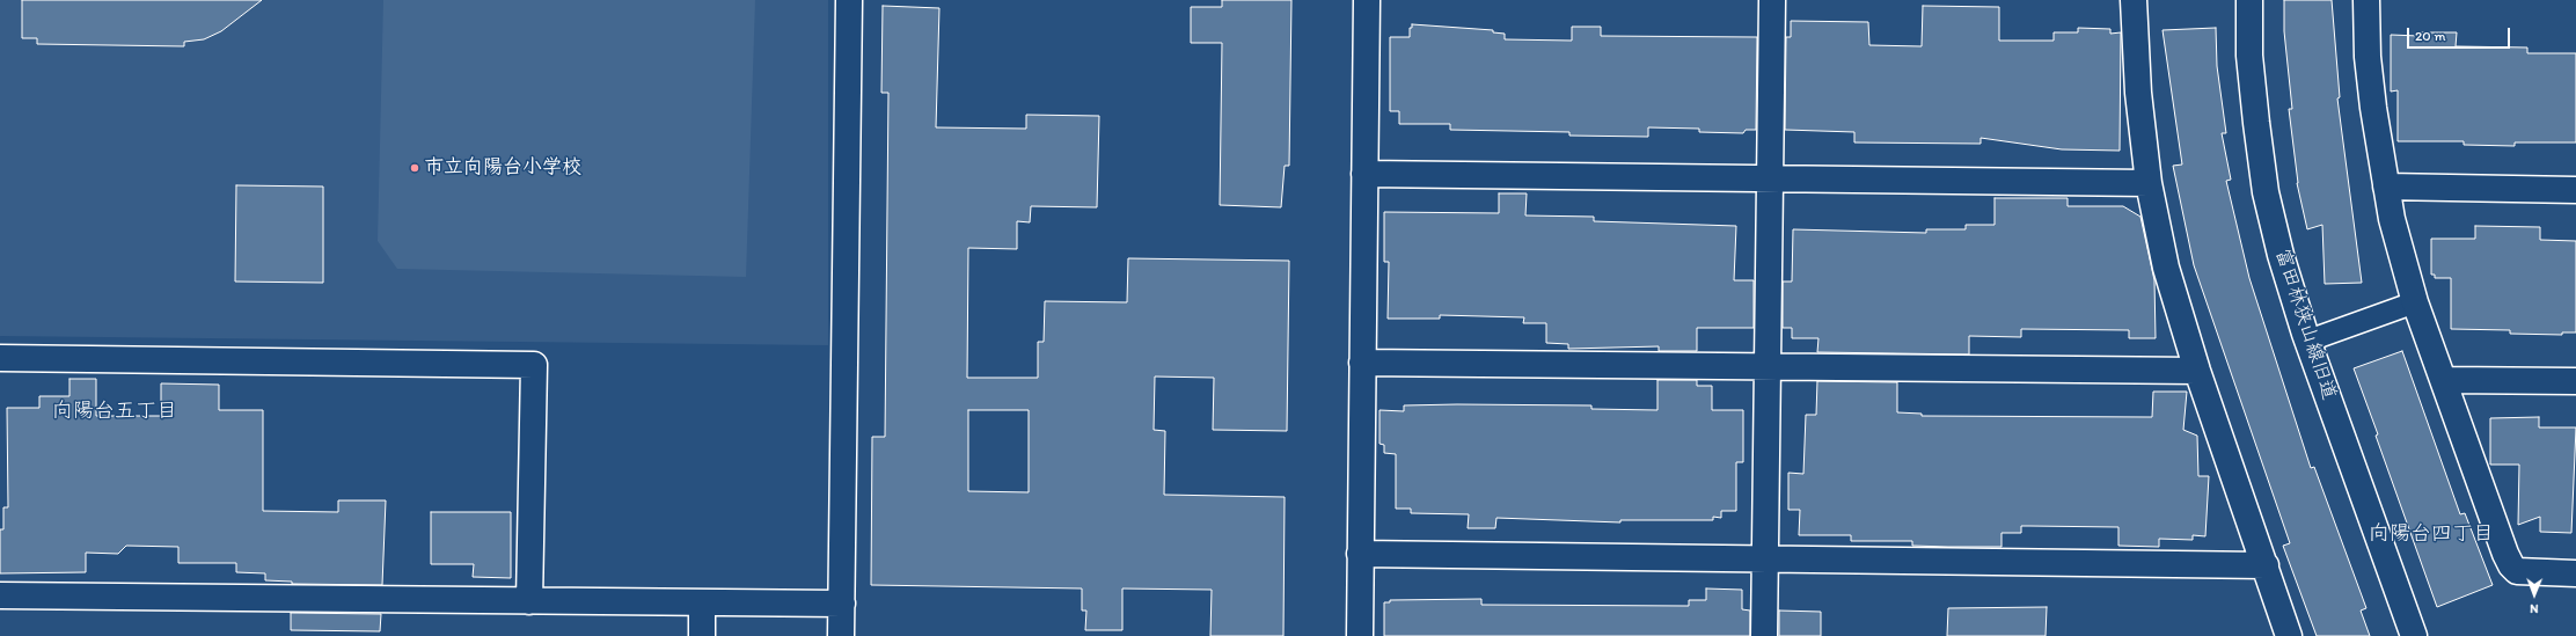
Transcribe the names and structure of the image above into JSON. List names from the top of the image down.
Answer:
{
  "streets": {
    "street": ["富田林狭山線旧道"]
  },
  "districts": ["向陽台五丁目", "向陽台四丁目"],
  "places": ["市立向陽台小学校"],
  "scale_bar": "20 m",
  "north": "bottom"
}
